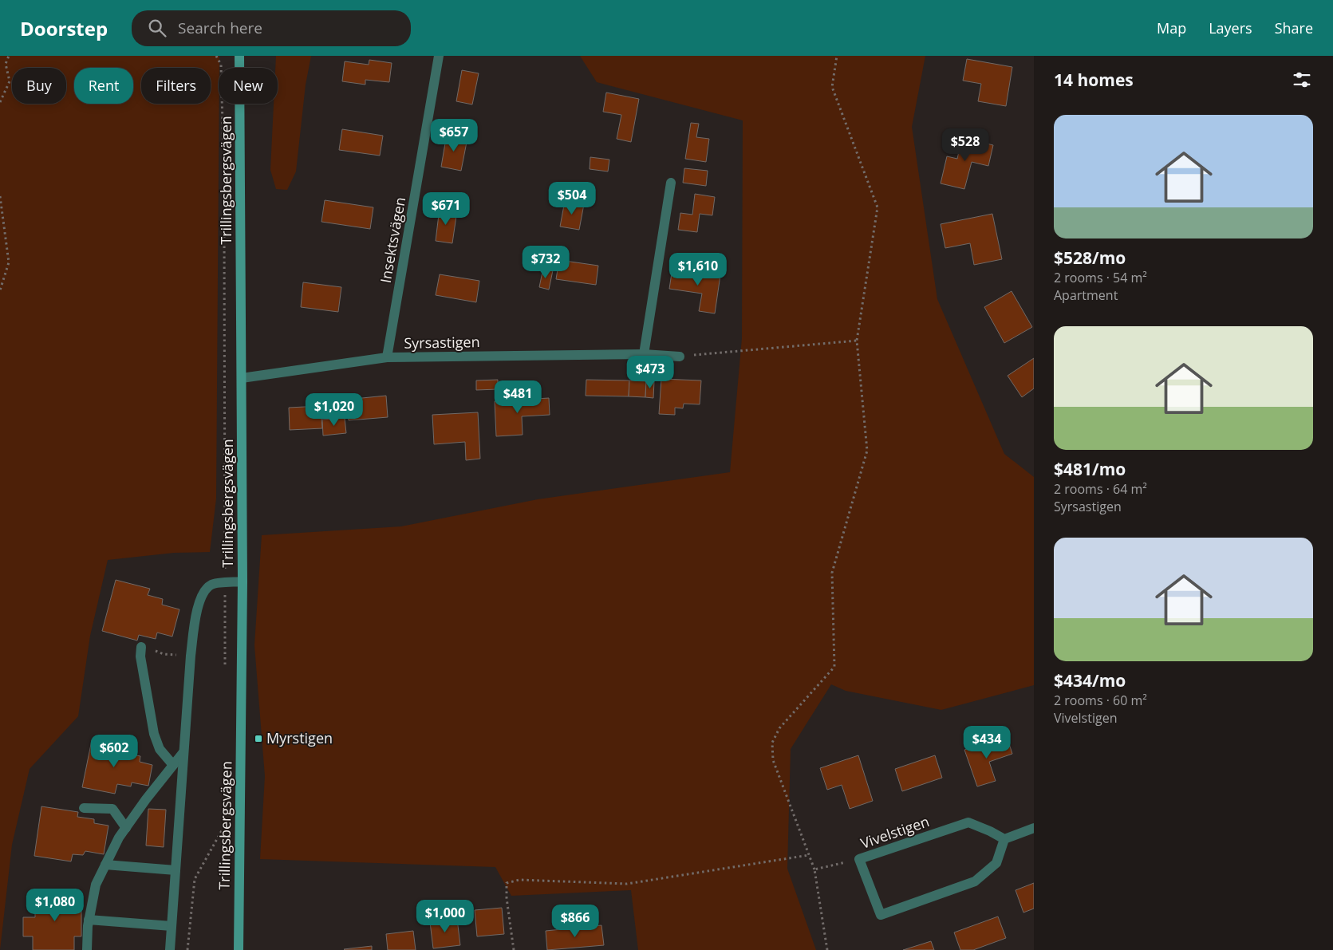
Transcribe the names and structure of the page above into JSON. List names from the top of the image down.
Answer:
{
  "streets": {
    "street": [
      "Trillingsbergsvägen",
      "Insektsvägen",
      "Syrsastigen",
      "Vivelstigen"
    ]
  },
  "crossings": [
    ["Trillingsbergsvägen", "Syrsastigen"],
    ["Insektsvägen", "Syrsastigen"]
  ],
  "places": {
    "transit": ["Myrstigen"]
  },
  "page": {
    "header": "Doorstep",
    "search": "Search here",
    "nav": ["Map", "Layers", "Share"],
    "heading": "14 homes",
    "chip": [
      "Buy",
      "Rent",
      "Filters",
      "New"
    ],
    "list": [
      {
        "name": "$528/mo",
        "note": "2 rooms · 54 m² · Apartment"
      },
      {
        "name": "$481/mo",
        "note": "2 rooms · 64 m² · Syrsastigen"
      },
      {
        "name": "$434/mo",
        "note": "2 rooms · 60 m² · Vivelstigen"
      }
    ],
    "price": [
      "$657",
      "$528",
      "$504",
      "$671",
      "$732",
      "$1,610",
      "$473",
      "$481",
      "$1,020",
      "$434",
      "$602",
      "$1,080",
      "$1,000",
      "$866"
    ]
  }
}
